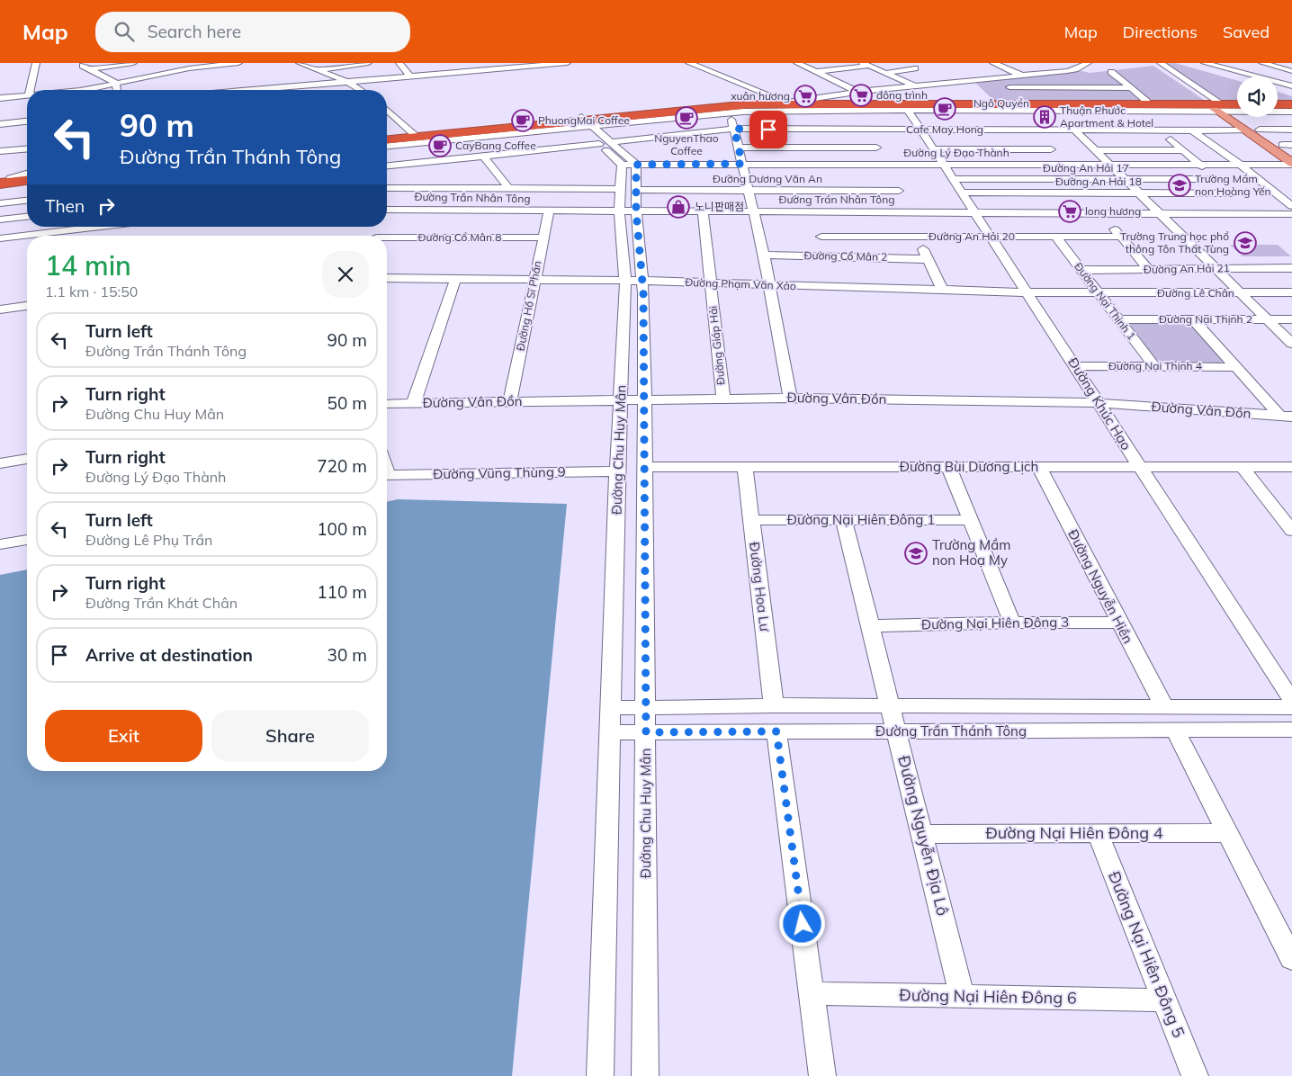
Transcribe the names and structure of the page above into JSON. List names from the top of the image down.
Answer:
{
  "streets": {
    "highway": ["Ngô Quyền"],
    "street": [
      "Đường Lý Đạo Thành",
      "Đường An Hải 17",
      "Đường Dương Văn An",
      "Đường An Hải 18",
      "Đường Trần Nhân Tông",
      "Đường An Hải 20",
      "Đường Cổ Mân 8",
      "Đường Cổ Mân 2",
      "Đường An Hải 21",
      "Đường Phạm Văn Xảo",
      "Đường Lê Chân",
      "Đường Nại Thịnh 1",
      "Đường Hồ Sĩ Phấn",
      "Đường Nại Thịnh 2",
      "Đường Giáp Hải",
      "Đường Nại Thịnh 4",
      "Đường Vân Đồn",
      "Đường Khúc Hạo",
      "Đường Chu Huy Mân",
      "Đường Bùi Dương Lịch",
      "Đường Vũng Thùng 9",
      "Đường Nại Hiên Đông 1",
      "Đường Hoa Lư",
      "Đường Nguyễn Hiền",
      "Đường Nại Hiên Đông 3",
      "Đường Trần Thánh Tông",
      "Đường Nại Hiên Đông 4",
      "Đường Nguyễn Địa Lô",
      "Đường Nại Hiên Đông 5",
      "Đường Nại Hiên Đông 6"
    ]
  },
  "crossings": [
    ["Ngô Quyền", "Đường Khúc Hạo"],
    ["Đường Lý Đạo Thành", "Đường Dương Văn An"],
    ["Đường Lý Đạo Thành", "Đường Khúc Hạo"],
    ["Đường Lý Đạo Thành", "Đường Chu Huy Mân"],
    ["Đường An Hải 17", "Đường Khúc Hạo"],
    ["Đường Dương Văn An", "Đường Trần Nhân Tông"],
    ["Đường Dương Văn An", "Đường Chu Huy Mân"],
    ["Đường An Hải 18", "Đường Khúc Hạo"],
    ["Đường Trần Nhân Tông", "Đường An Hải 20"],
    ["Đường Trần Nhân Tông", "Đường Hồ Sĩ Phấn"],
    ["Đường Trần Nhân Tông", "Đường Giáp Hải"],
    ["Đường Trần Nhân Tông", "Đường Khúc Hạo"],
    ["Đường Trần Nhân Tông", "Đường Chu Huy Mân"],
    ["Đường An Hải 20", "Đường Nại Thịnh 1"],
    ["Đường An Hải 20", "Đường Khúc Hạo"],
    ["Đường Cổ Mân 8", "Đường Hồ Sĩ Phấn"],
    ["Đường An Hải 21", "Đường Nại Thịnh 1"],
    ["Đường Phạm Văn Xảo", "Đường Lê Chân"],
    ["Đường Phạm Văn Xảo", "Đường Nại Thịnh 1"],
    ["Đường Phạm Văn Xảo", "Đường Hồ Sĩ Phấn"],
    ["Đường Phạm Văn Xảo", "Đường Giáp Hải"],
    ["Đường Phạm Văn Xảo", "Đường Khúc Hạo"],
    ["Đường Phạm Văn Xảo", "Đường Chu Huy Mân"],
    ["Đường Lê Chân", "Đường Nại Thịnh 1"],
    ["Đường Nại Thịnh 1", "Đường Nại Thịnh 2"],
    ["Đường Nại Thịnh 1", "Đường Nại Thịnh 4"],
    ["Đường Hồ Sĩ Phấn", "Đường Vân Đồn"],
    ["Đường Giáp Hải", "Đường Vân Đồn"],
    ["Đường Nại Thịnh 4", "Đường Khúc Hạo"],
    ["Đường Vân Đồn", "Đường Khúc Hạo"],
    ["Đường Vân Đồn", "Đường Chu Huy Mân"],
    ["Đường Khúc Hạo", "Đường Bùi Dương Lịch"],
    ["Đường Chu Huy Mân", "Đường Bùi Dương Lịch"],
    ["Đường Chu Huy Mân", "Đường Vũng Thùng 9"],
    ["Đường Chu Huy Mân", "Đường Trần Thánh Tông"],
    ["Đường Bùi Dương Lịch", "Đường Hoa Lư"],
    ["Đường Bùi Dương Lịch", "Đường Nguyễn Hiền"],
    ["Đường Nại Hiên Đông 1", "Đường Hoa Lư"],
    ["Đường Nại Hiên Đông 1", "Đường Nguyễn Địa Lô"],
    ["Đường Hoa Lư", "Đường Trần Thánh Tông"],
    ["Đường Nguyễn Hiền", "Đường Nại Hiên Đông 3"],
    ["Đường Nguyễn Hiền", "Đường Trần Thánh Tông"],
    ["Đường Nại Hiên Đông 3", "Đường Nguyễn Địa Lô"],
    ["Đường Trần Thánh Tông", "Đường Nguyễn Địa Lô"],
    ["Đường Nại Hiên Đông 4", "Đường Nguyễn Địa Lô"],
    ["Đường Nại Hiên Đông 4", "Đường Nại Hiên Đông 5"],
    ["Đường Nguyễn Địa Lô", "Đường Nại Hiên Đông 6"],
    ["Đường Nại Hiên Đông 5", "Đường Nại Hiên Đông 6"]
  ],
  "places": {
    "supermarket": ["đông trình", "xuân hương", "long hương"],
    "cafe": [
      "Cafe May Hong",
      "NguyenThao Coffee",
      "PhuongMai Coffee",
      "CayBang Coffee"
    ],
    "building": ["Thuận Phước Apartment & Hotel"],
    "school or university": ["Trường Mầm non Hoàng Yến", "Trường Trung học phổ thông Tôn Thất Tùng", "Trường Mầm non Hoạ My"],
    "shop": ["노니판매점"]
  },
  "page": {
    "header": "Map",
    "search": "Search here",
    "nav": ["Map", "Directions", "Saved"],
    "turn": ["90 m", "Đường Trần Thánh Tông"],
    "then": "Then",
    "heading": ["14 min", "1.1 km · 15:50"],
    "list": [
      {
        "name": "Turn left",
        "note": "Đường Trần Thánh Tông",
        "value": "90 m"
      },
      {
        "name": "Turn right",
        "note": "Đường Chu Huy Mân",
        "value": "50 m"
      },
      {
        "name": "Turn right",
        "note": "Đường Lý Đạo Thành",
        "value": "720 m"
      },
      {
        "name": "Turn left",
        "note": "Đường Lê Phụ Trần",
        "value": "100 m"
      },
      {
        "name": "Turn right",
        "note": "Đường Trần Khát Chân",
        "value": "110 m"
      },
      {
        "name": "Arrive at destination",
        "value": "30 m"
      }
    ],
    "buttons": ["Exit", "Share"]
  }
}
